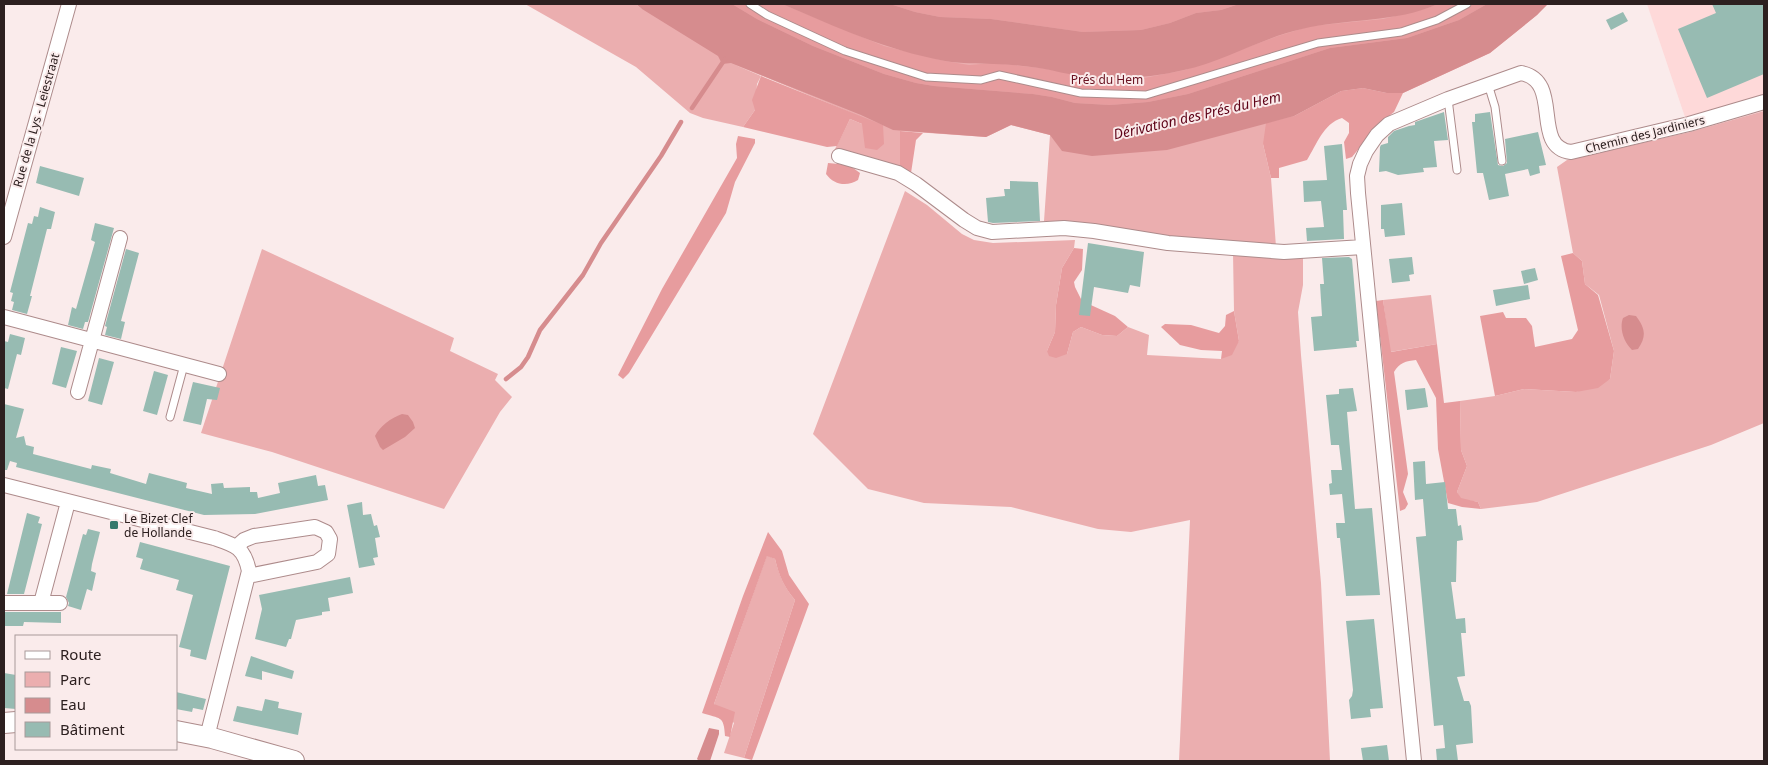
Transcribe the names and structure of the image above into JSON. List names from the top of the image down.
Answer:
{
  "streets": {
    "street": ["Rue de la Lys - Leiestraat", "Chemin des Jardiniers"]
  },
  "water": ["Dérivation des Prés du Hem"],
  "parks": ["Prés du Hem"],
  "places": {
    "transit": ["Le Bizet Clef de Hollande"]
  },
  "legend": [
    "Route",
    "Parc",
    "Eau",
    "Bâtiment"
  ]
}
